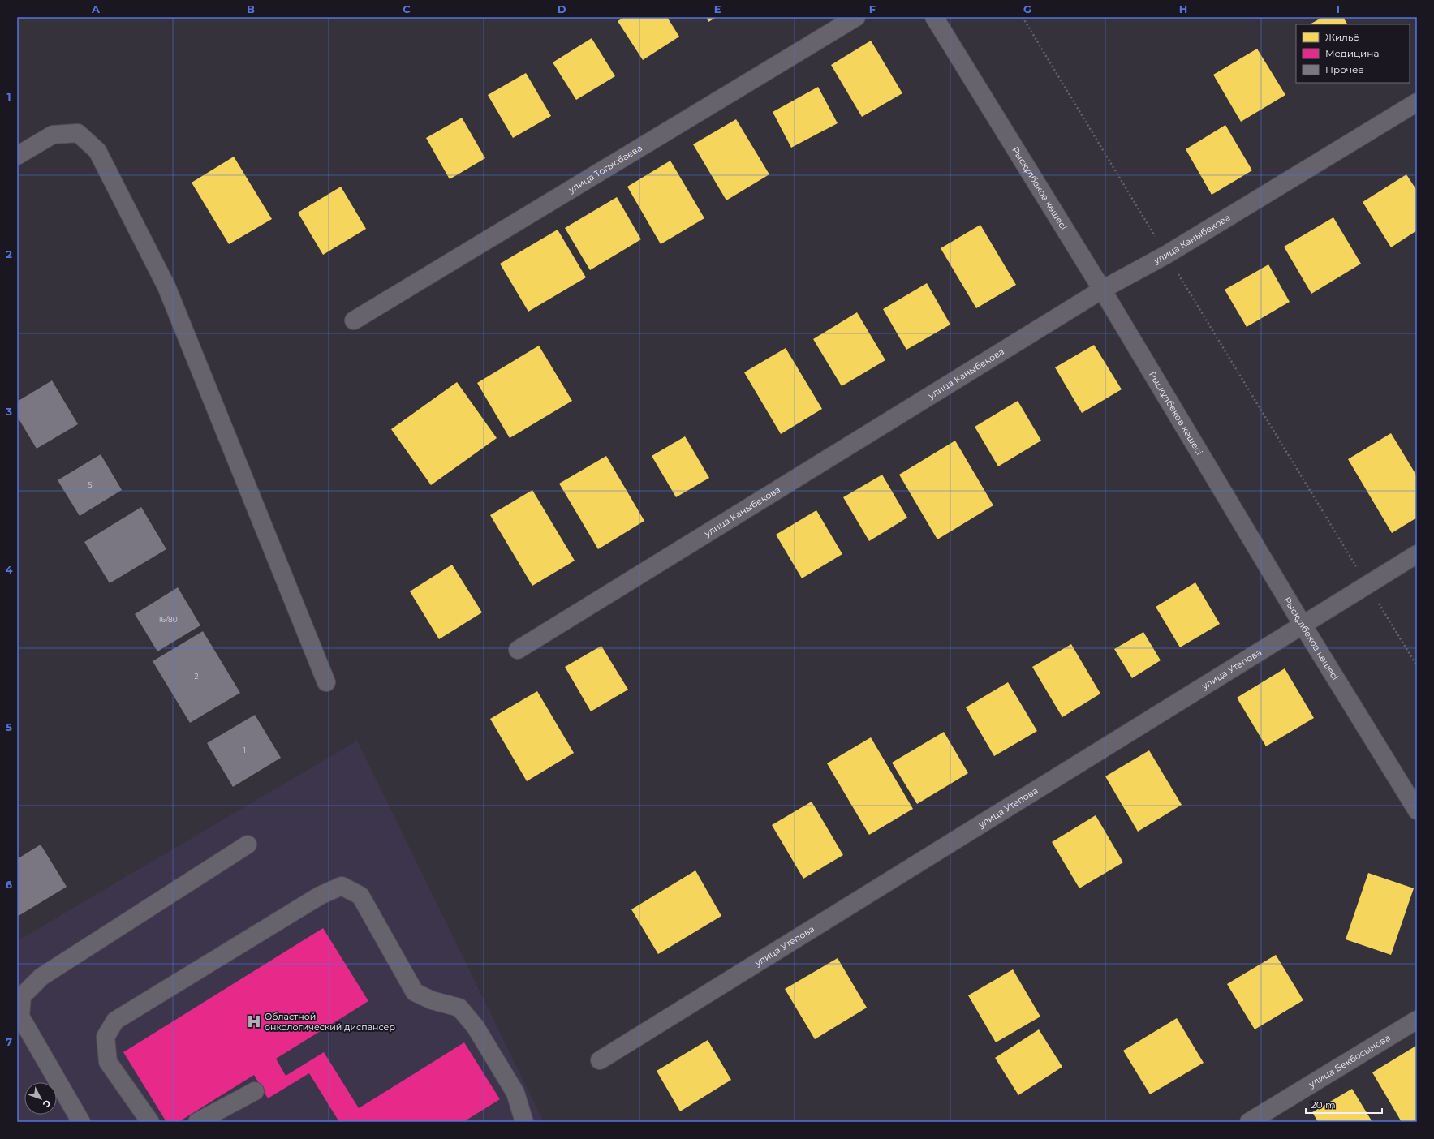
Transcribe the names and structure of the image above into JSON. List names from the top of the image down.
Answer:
{
  "streets": {
    "street": [
      "улица Тогысбаева",
      "Рысқұлбеков көшесі",
      "улица Каныбекова",
      "улица Утепова",
      "улица Бекбосынова"
    ]
  },
  "crossings": [
    ["Рысқұлбеков көшесі", "улица Каныбекова"],
    ["Рысқұлбеков көшесі", "улица Утепова"]
  ],
  "places": {
    "hospital": ["Областной онкологический диспансер"]
  },
  "house_numbers": [
    "5",
    "16/80",
    "2",
    "1"
  ],
  "legend": ["Жильё", "Медицина", "Прочее"],
  "scale_bar": "20 m",
  "north": "bottom right",
  "grid": {
    "columns": [
      "A",
      "B",
      "C",
      "D",
      "E",
      "F",
      "G",
      "H",
      "I"
    ],
    "rows": [
      "1",
      "2",
      "3",
      "4",
      "5",
      "6",
      "7"
    ]
  }
}
